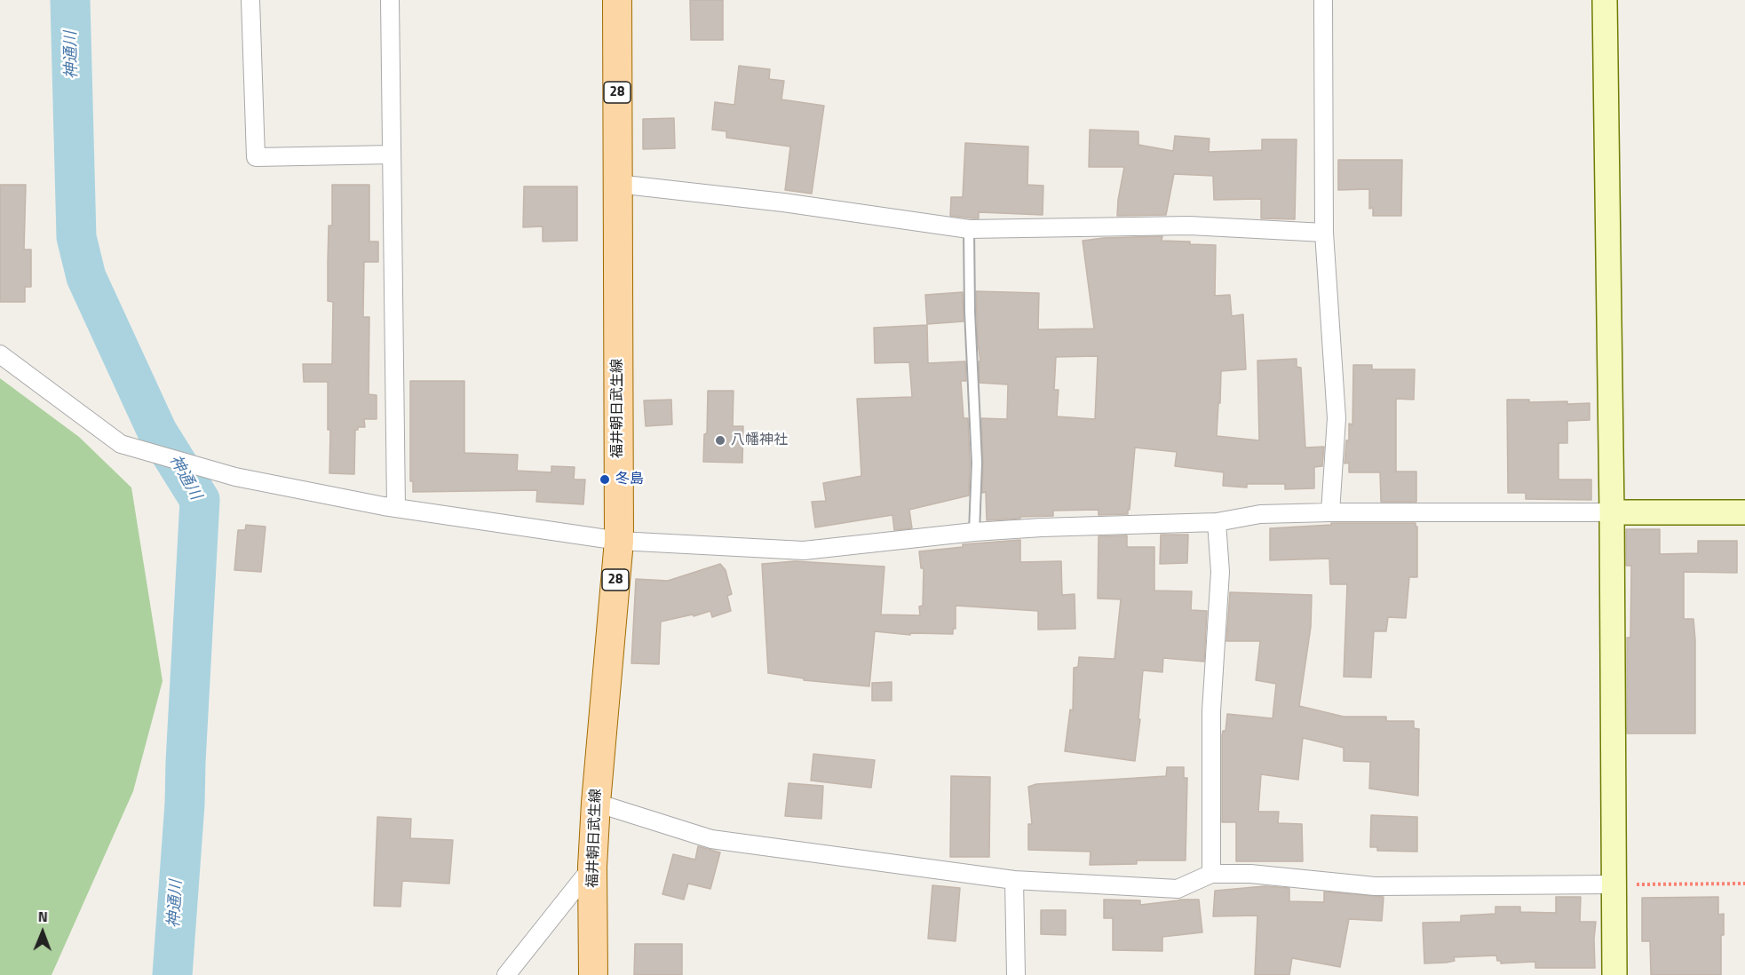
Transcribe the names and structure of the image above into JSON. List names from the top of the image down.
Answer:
{
  "streets": {
    "main road": ["28", "福井朝日武生線"]
  },
  "water": ["神通川"],
  "places": ["八幡神社", "冬島"],
  "north": "top"
}
